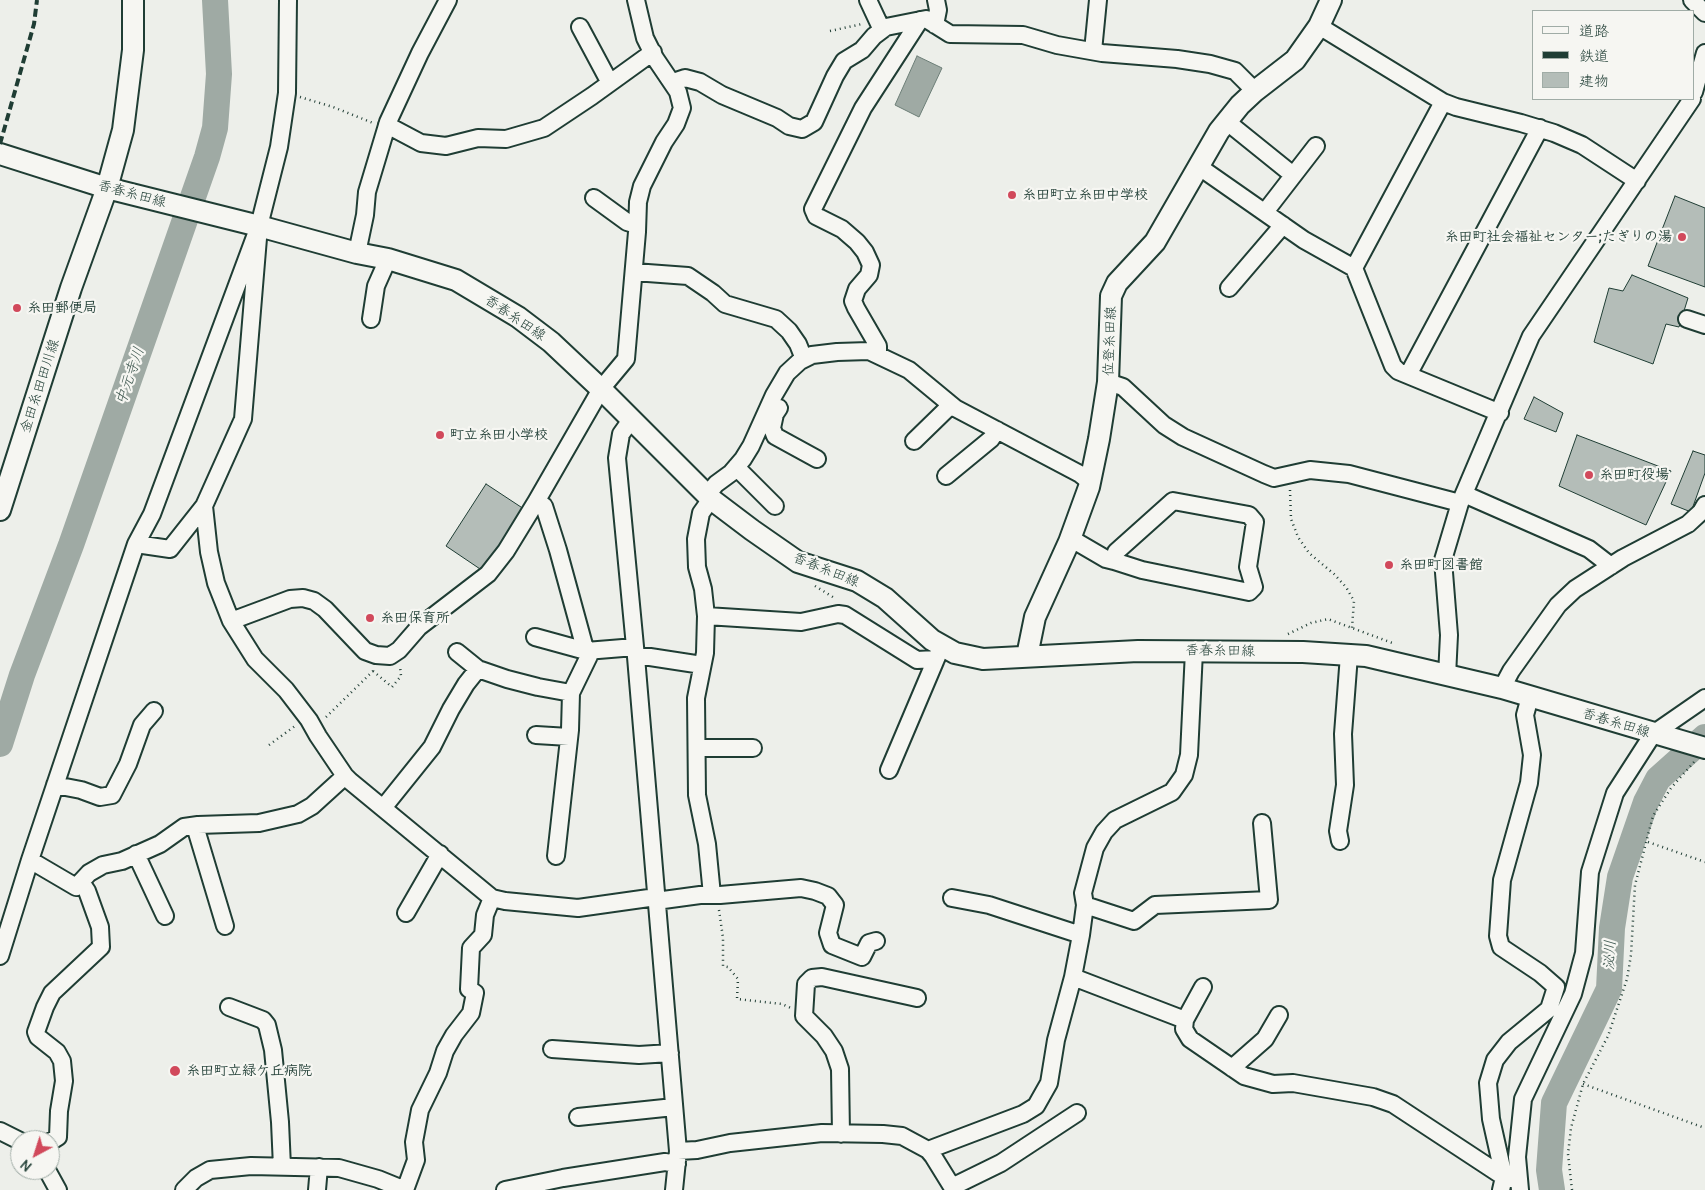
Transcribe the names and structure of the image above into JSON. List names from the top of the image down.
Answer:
{
  "streets": {
    "main road": ["香春糸田線", "位登糸田線", "金田糸田田川線"]
  },
  "crossings": [
    ["香春糸田線", "位登糸田線"],
    ["香春糸田線", "金田糸田田川線"]
  ],
  "water": ["中元寺川", "泌川"],
  "places": [
    "糸田町立糸田中学校",
    "糸田町社会福祉センター;たぎりの湯",
    "糸田郵便局",
    "町立糸田小学校",
    "糸田町役場",
    "糸田町図書館",
    "糸田保育所",
    "糸田町立緑ケ丘病院"
  ],
  "legend": ["道路", "鉄道", "建物"],
  "north": "bottom left"
}
